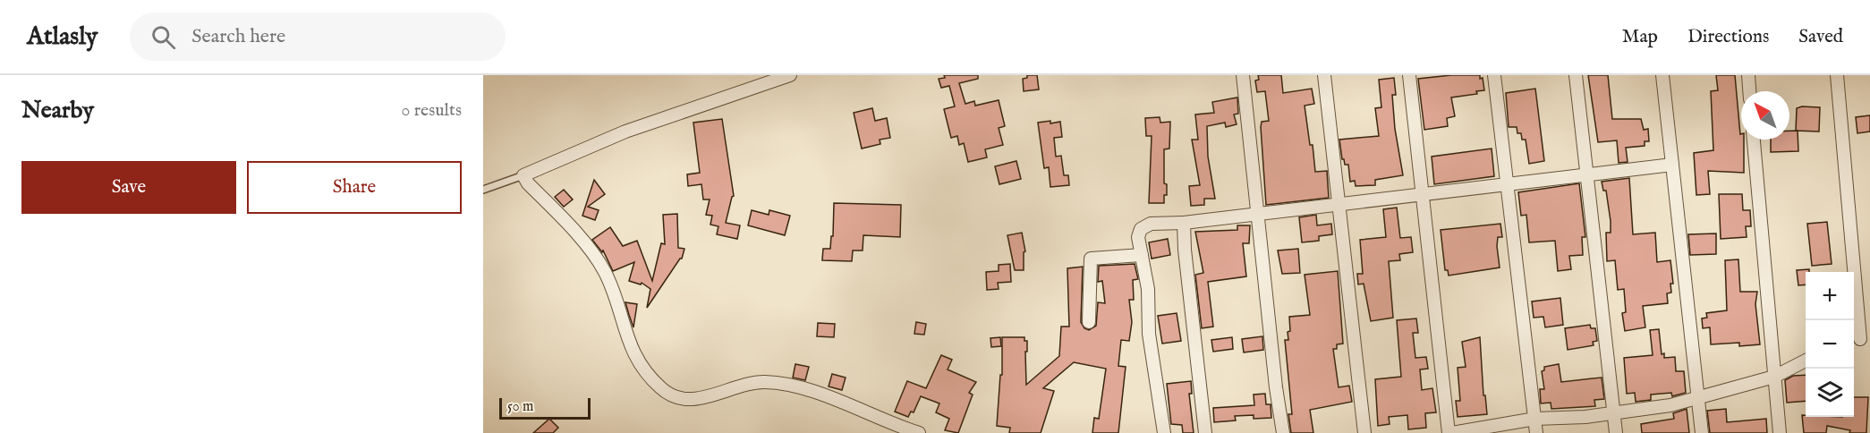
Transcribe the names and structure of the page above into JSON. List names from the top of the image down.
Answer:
{
  "scale_bar": "50 m",
  "north": "top left",
  "page": {
    "header": "Atlasly",
    "search": "Search here",
    "nav": ["Map", "Directions", "Saved"],
    "heading": ["Nearby", "0 results"],
    "buttons": ["Save", "Share"],
    "map_buttons": ["+", "−"],
    "scale": "50 m"
  }
}
